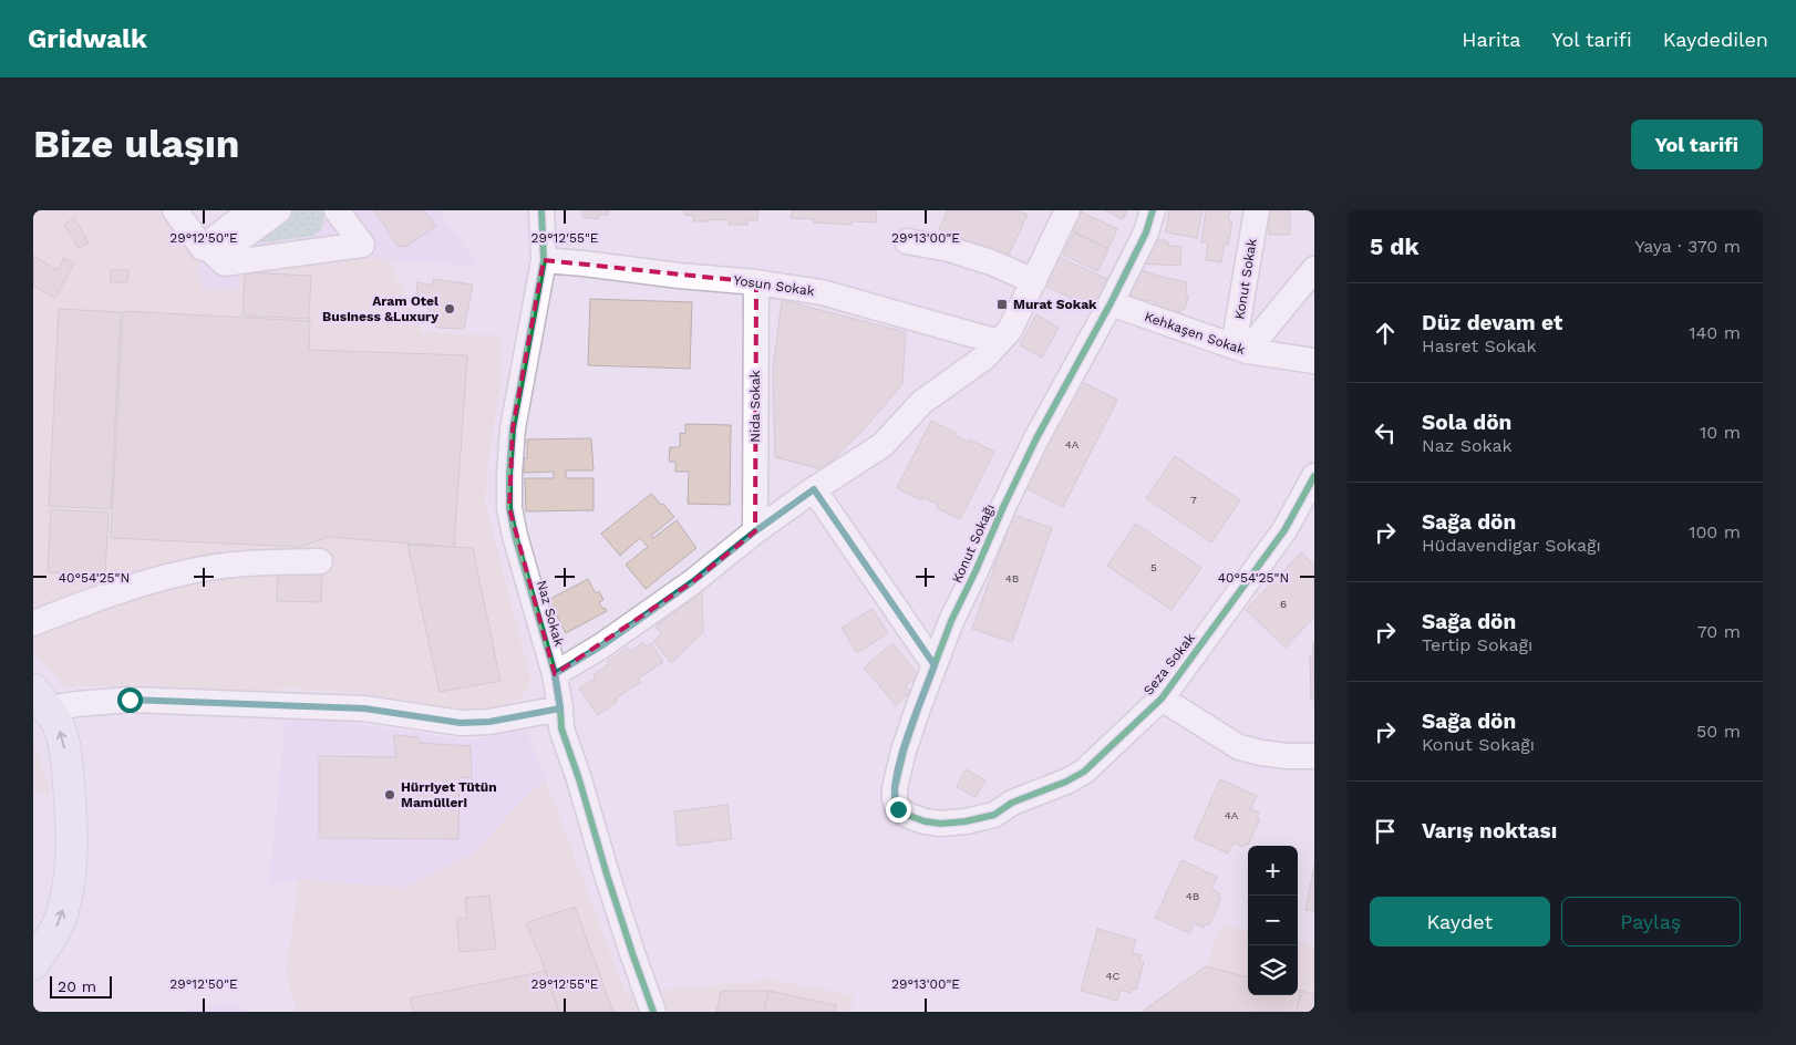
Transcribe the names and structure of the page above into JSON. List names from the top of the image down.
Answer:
{
  "streets": {
    "street": [
      "Konut Sokak",
      "Yosun Sokak",
      "Kehkaşen Sokak",
      "Nida Sokak",
      "Konut Sokağı",
      "Naz Sokak",
      "Seza Sokak"
    ]
  },
  "crossings": [
    ["Konut Sokak", "Kehkaşen Sokak"],
    ["Yosun Sokak", "Nida Sokak"],
    ["Yosun Sokak", "Naz Sokak"],
    ["Kehkaşen Sokak", "Konut Sokağı"],
    ["Konut Sokağı", "Seza Sokak"]
  ],
  "places": {
    "transit": ["Murat Sokak"],
    "other": ["Aram Otel Business &Luxury", "Hürriyet Tütün Mamülleri"]
  },
  "house_numbers": [
    "4A",
    "7",
    "5",
    "4B",
    "6",
    "4A",
    "4B",
    "4C"
  ],
  "scale_bar": "20 m",
  "page": {
    "header": "Gridwalk",
    "nav": ["Harita", "Yol tarifi", "Kaydedilen"],
    "buttons": [
      "Yol tarifi",
      ["Kaydet", "Paylaş"]
    ],
    "title": "Bize ulaşın",
    "heading": ["5 dk", "Yaya · 370 m"],
    "list": [
      ["Düz devam et", "Hasret Sokak", "140 m"],
      ["Sola dön", "Naz Sokak", "10 m"],
      ["Sağa dön", "Hüdavendigar Sokağı", "100 m"],
      ["Sağa dön", "Tertip Sokağı", "70 m"],
      ["Sağa dön", "Konut Sokağı", "50 m"],
      "Varış noktası"
    ],
    "map_buttons": ["+", "−"],
    "scale": "20 m"
  },
  "coordinates": [
    "29°12'50\"E",
    "29°12'55\"E",
    "29°13'00\"E",
    "40°54'25\"N"
  ]
}
